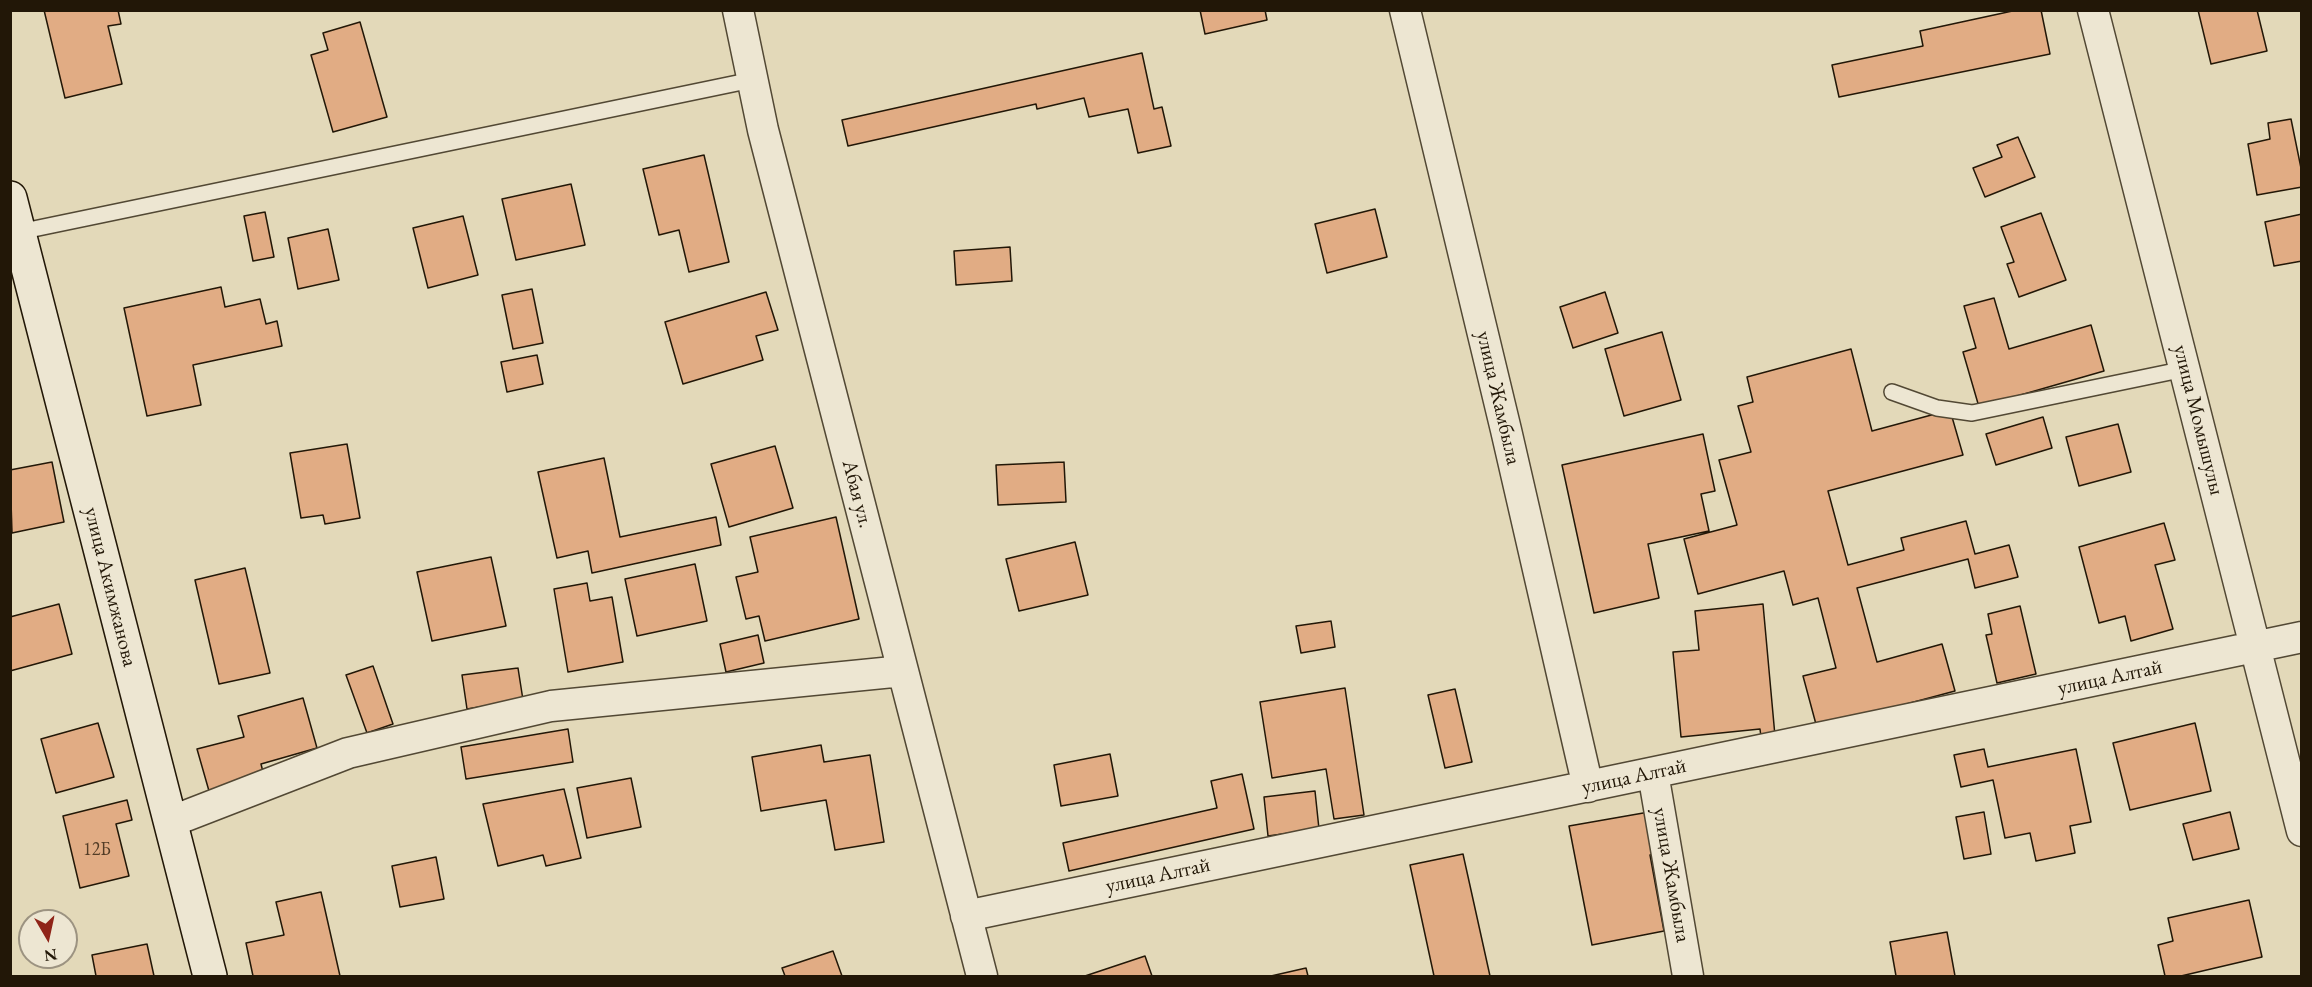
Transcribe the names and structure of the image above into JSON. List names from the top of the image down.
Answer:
{
  "streets": {
    "street": [
      "улица Жамбыла",
      "улица Момышулы",
      "Абая ул.",
      "улица Акимжанова",
      "улица Алтай"
    ]
  },
  "crossings": [
    ["улица Жамбыла", "улица Алтай"],
    ["улица Момышулы", "улица Алтай"],
    ["Абая ул.", "улица Алтай"]
  ],
  "house_numbers": ["12Б"],
  "north": "bottom"
}
